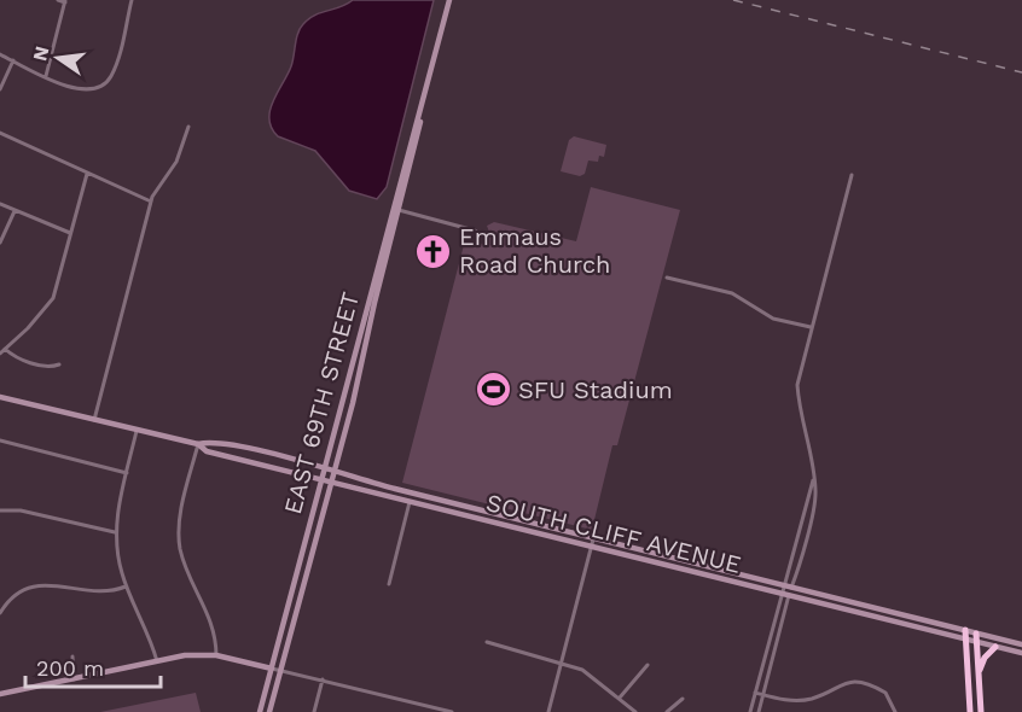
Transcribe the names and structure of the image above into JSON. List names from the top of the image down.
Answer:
{
  "streets": {
    "main road": ["EAST 69TH STREET", "SOUTH CLIFF AVENUE"]
  },
  "crossings": [
    ["EAST 69TH STREET", "SOUTH CLIFF AVENUE"]
  ],
  "places": {
    "church": ["Emmaus Road Church"],
    "sports": ["SFU Stadium"]
  },
  "scale_bar": "200 m",
  "north": "left"
}
